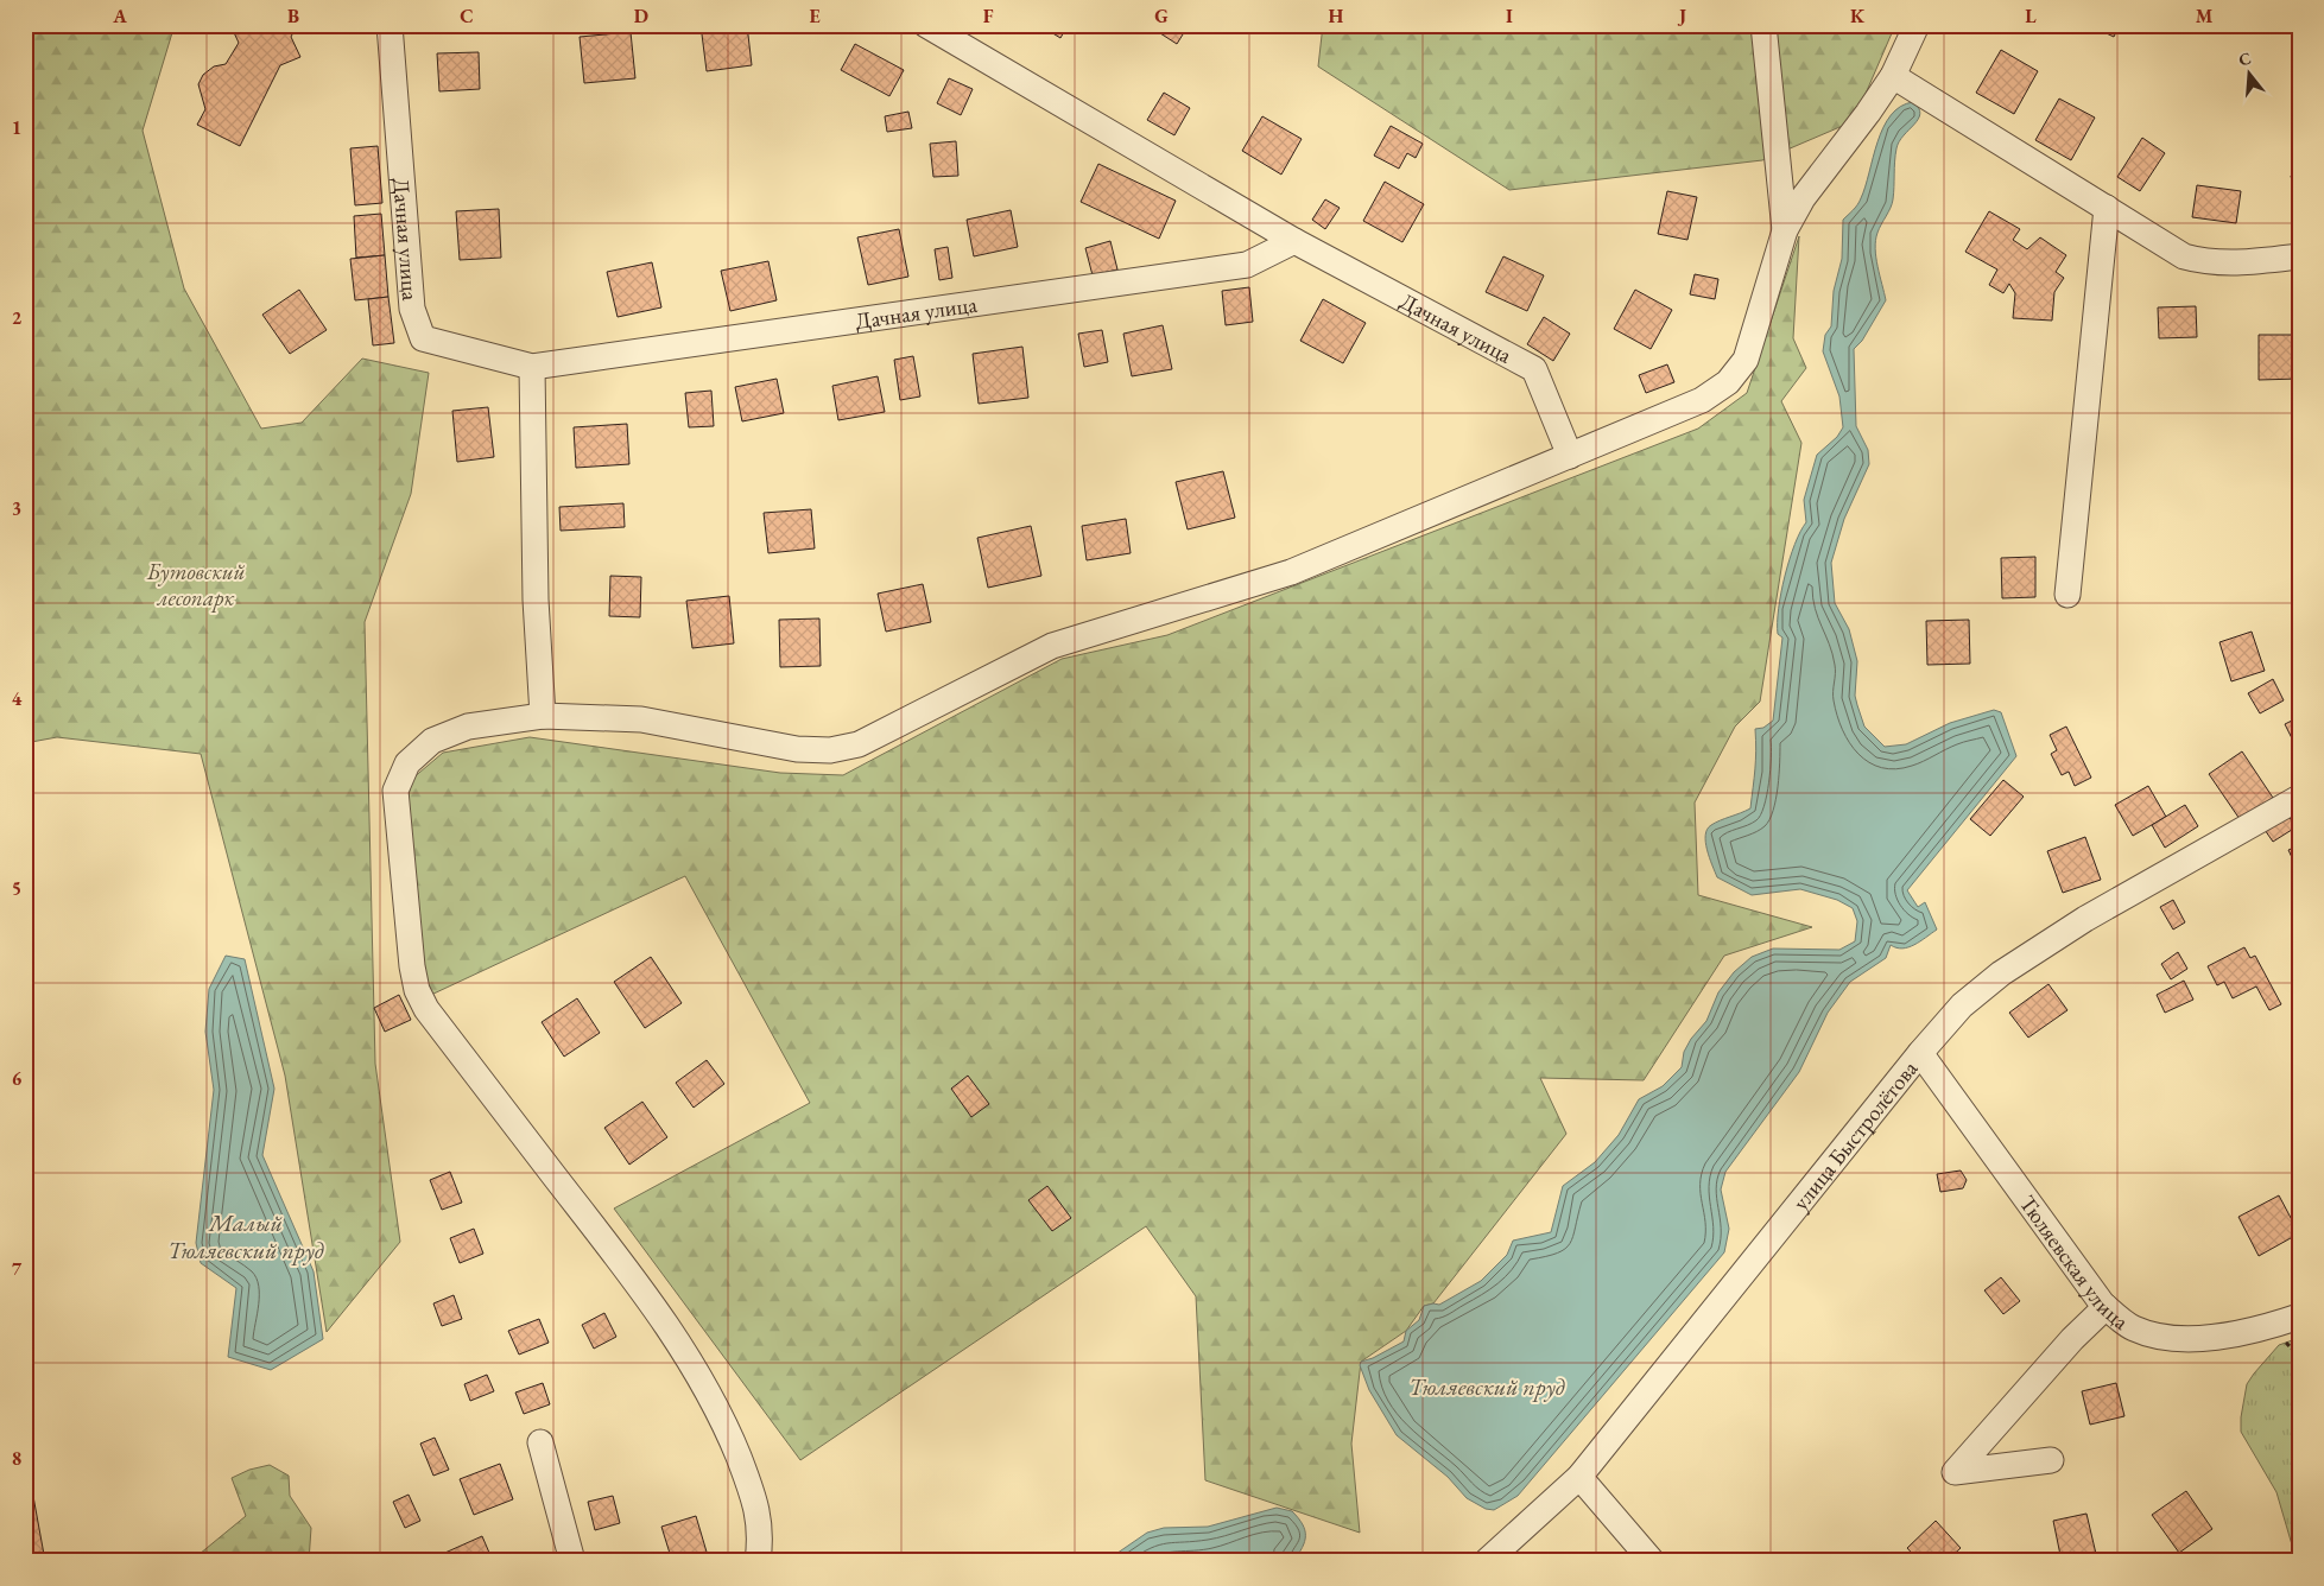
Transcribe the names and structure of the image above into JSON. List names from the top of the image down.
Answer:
{
  "streets": {
    "street": ["Дачная улица", "улица Быстролётова", "Тюляевская улица"]
  },
  "crossings": [
    ["улица Быстролётова", "Тюляевская улица"]
  ],
  "water": ["Малый Тюляевский пруд", "Тюляевский пруд"],
  "parks": ["Бутовский лесопарк"],
  "north": "top",
  "grid": {
    "columns": [
      "A",
      "B",
      "C",
      "D",
      "E",
      "F",
      "G",
      "H",
      "I",
      "J",
      "K",
      "L",
      "M"
    ],
    "rows": [
      "1",
      "2",
      "3",
      "4",
      "5",
      "6",
      "7",
      "8"
    ]
  }
}
